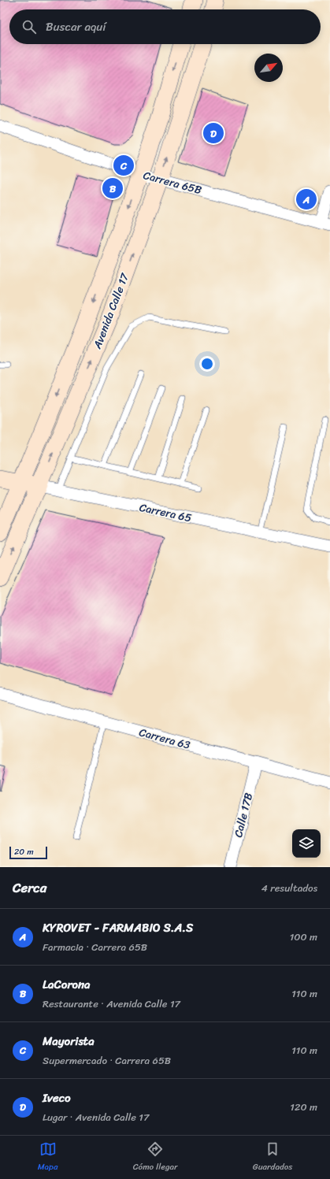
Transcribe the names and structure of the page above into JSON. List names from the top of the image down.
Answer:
{
  "streets": {
    "street": [
      "Carrera 65B",
      "Avenida Calle 17",
      "Carrera 65",
      "Carrera 63",
      "Calle 17B"
    ]
  },
  "crossings": [
    ["Carrera 65B", "Avenida Calle 17"],
    ["Avenida Calle 17", "Carrera 65"],
    ["Carrera 63", "Calle 17B"]
  ],
  "scale_bar": "20 m",
  "north": "top right",
  "page": {
    "search": "Buscar aquí",
    "pins": [
      "D",
      "C",
      "B",
      "A"
    ],
    "scale": "20 m",
    "heading": ["Cerca", "4 resultados"],
    "list": [
      {
        "mark": "A",
        "name": "KYROVET - FARMABIO S.A.S",
        "note": "Farmacia · Carrera 65B",
        "value": "100 m"
      },
      {
        "mark": "B",
        "name": "LaCorona",
        "note": "Restaurante · Avenida Calle 17",
        "value": "110 m"
      },
      {
        "mark": "C",
        "name": "Mayorista",
        "note": "Supermercado · Carrera 65B",
        "value": "110 m"
      },
      {
        "mark": "D",
        "name": "Iveco",
        "note": "Lugar · Avenida Calle 17",
        "value": "120 m"
      }
    ],
    "nav": ["Mapa", "Cómo llegar", "Guardados"]
  }
}
